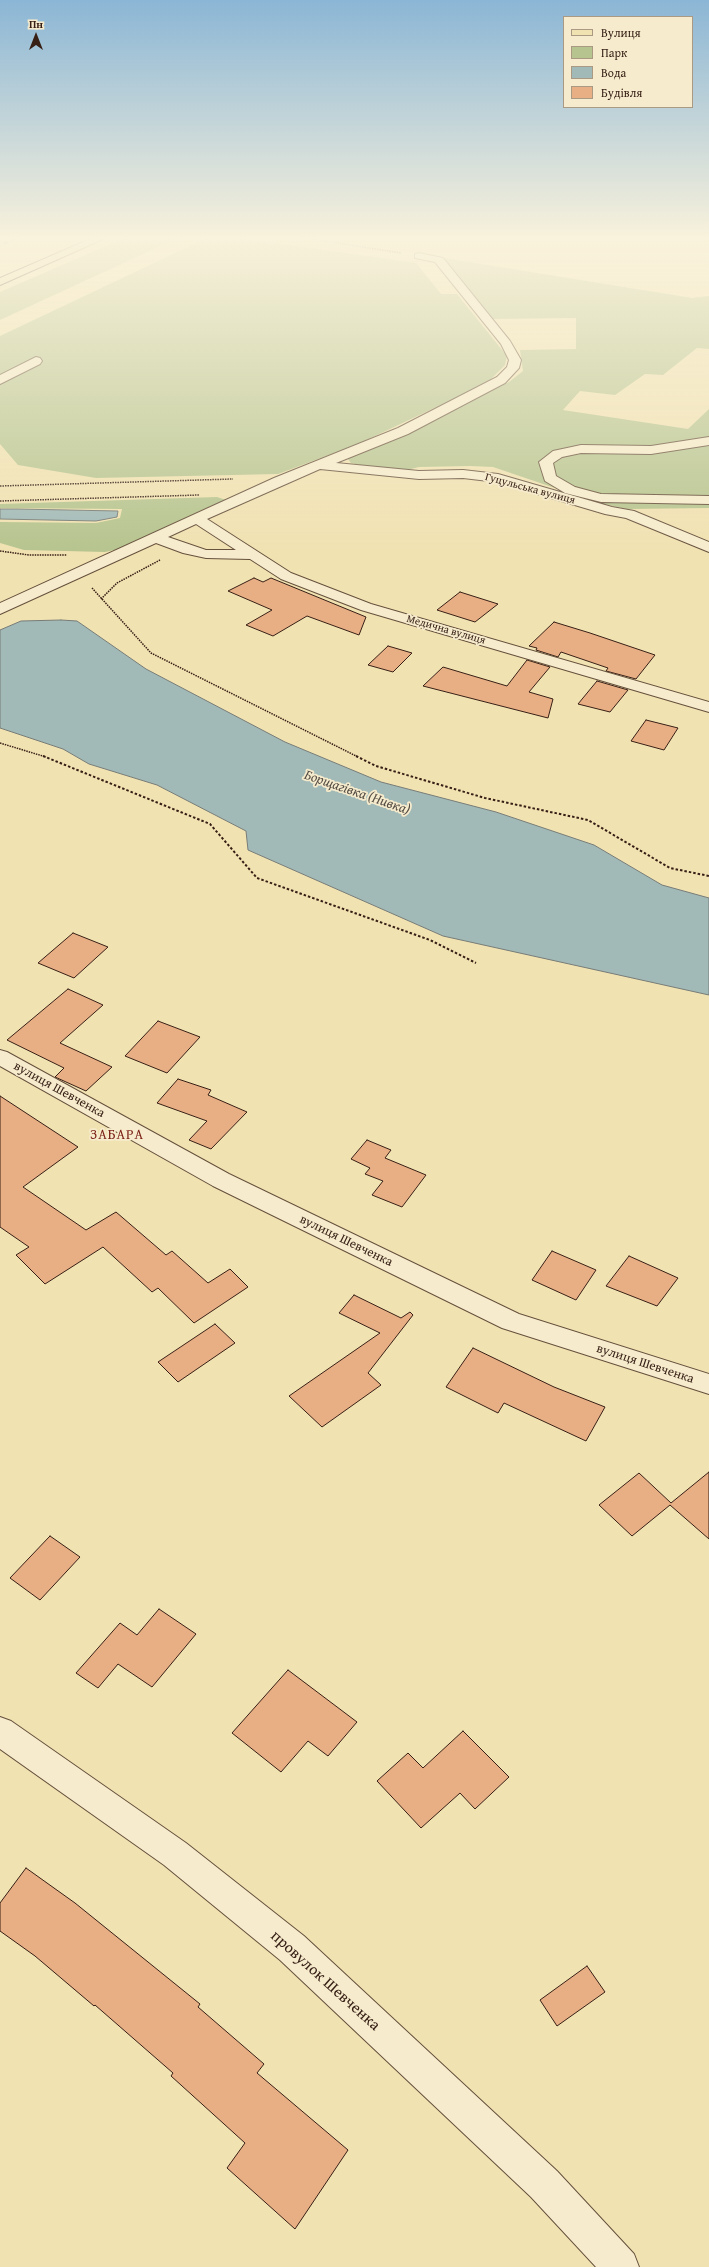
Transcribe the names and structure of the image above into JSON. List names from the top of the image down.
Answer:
{
  "streets": {
    "street": [
      "Гуцульська вулиця",
      "Медична вулиця",
      "вулиця Шевченка",
      "провулок Шевченка"
    ]
  },
  "districts": ["ЗАБАРА"],
  "water": ["Борщагівка (Нивка)"],
  "legend": [
    "Вулиця",
    "Парк",
    "Вода",
    "Будівля"
  ],
  "north": "top"
}
